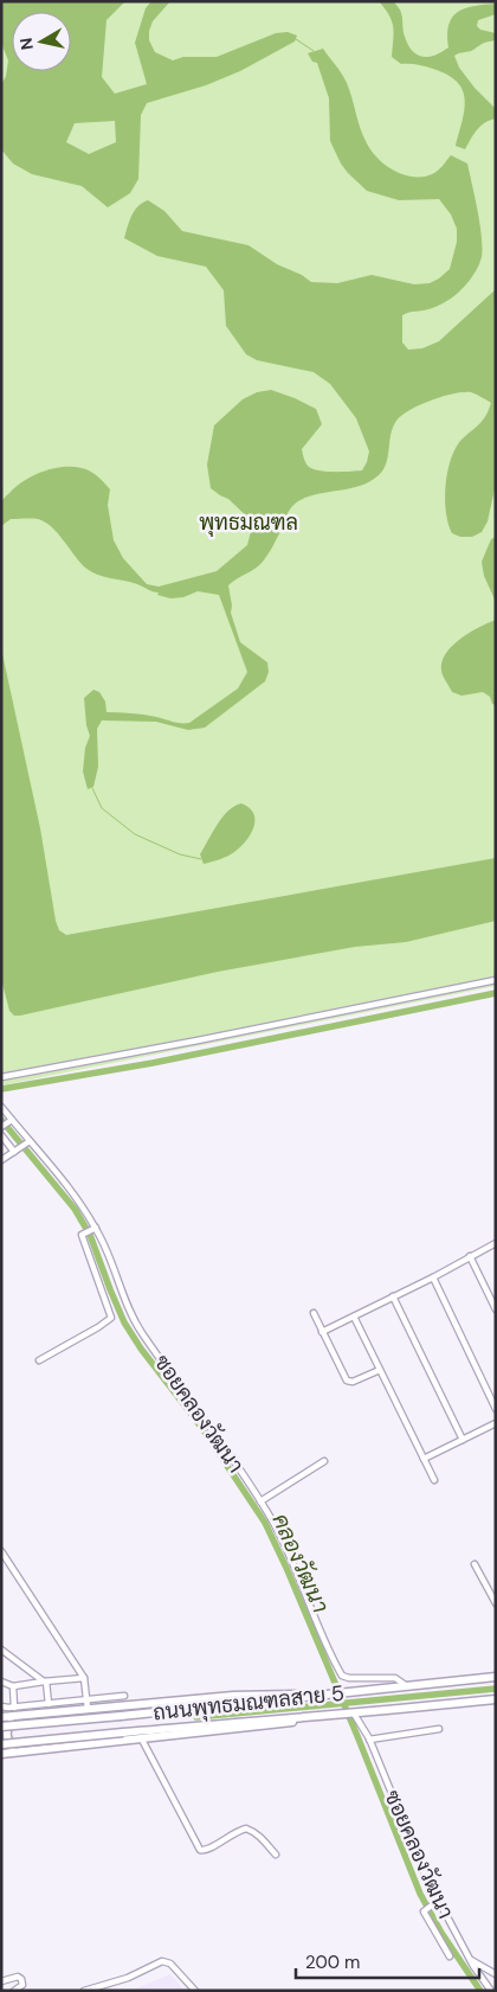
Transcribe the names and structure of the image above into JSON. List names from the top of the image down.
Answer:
{
  "streets": {
    "main road": ["ถนนพุทธมณฑลสาย 5"],
    "street": ["ซอยคลองวัฒนา"]
  },
  "crossings": [
    ["ซอยคลองวัฒนา", "ถนนพุทธมณฑลสาย 5"]
  ],
  "water": ["คลองวัฒนา"],
  "parks": ["พุทธมณฑล"],
  "scale_bar": "200 m",
  "north": "left"
}
